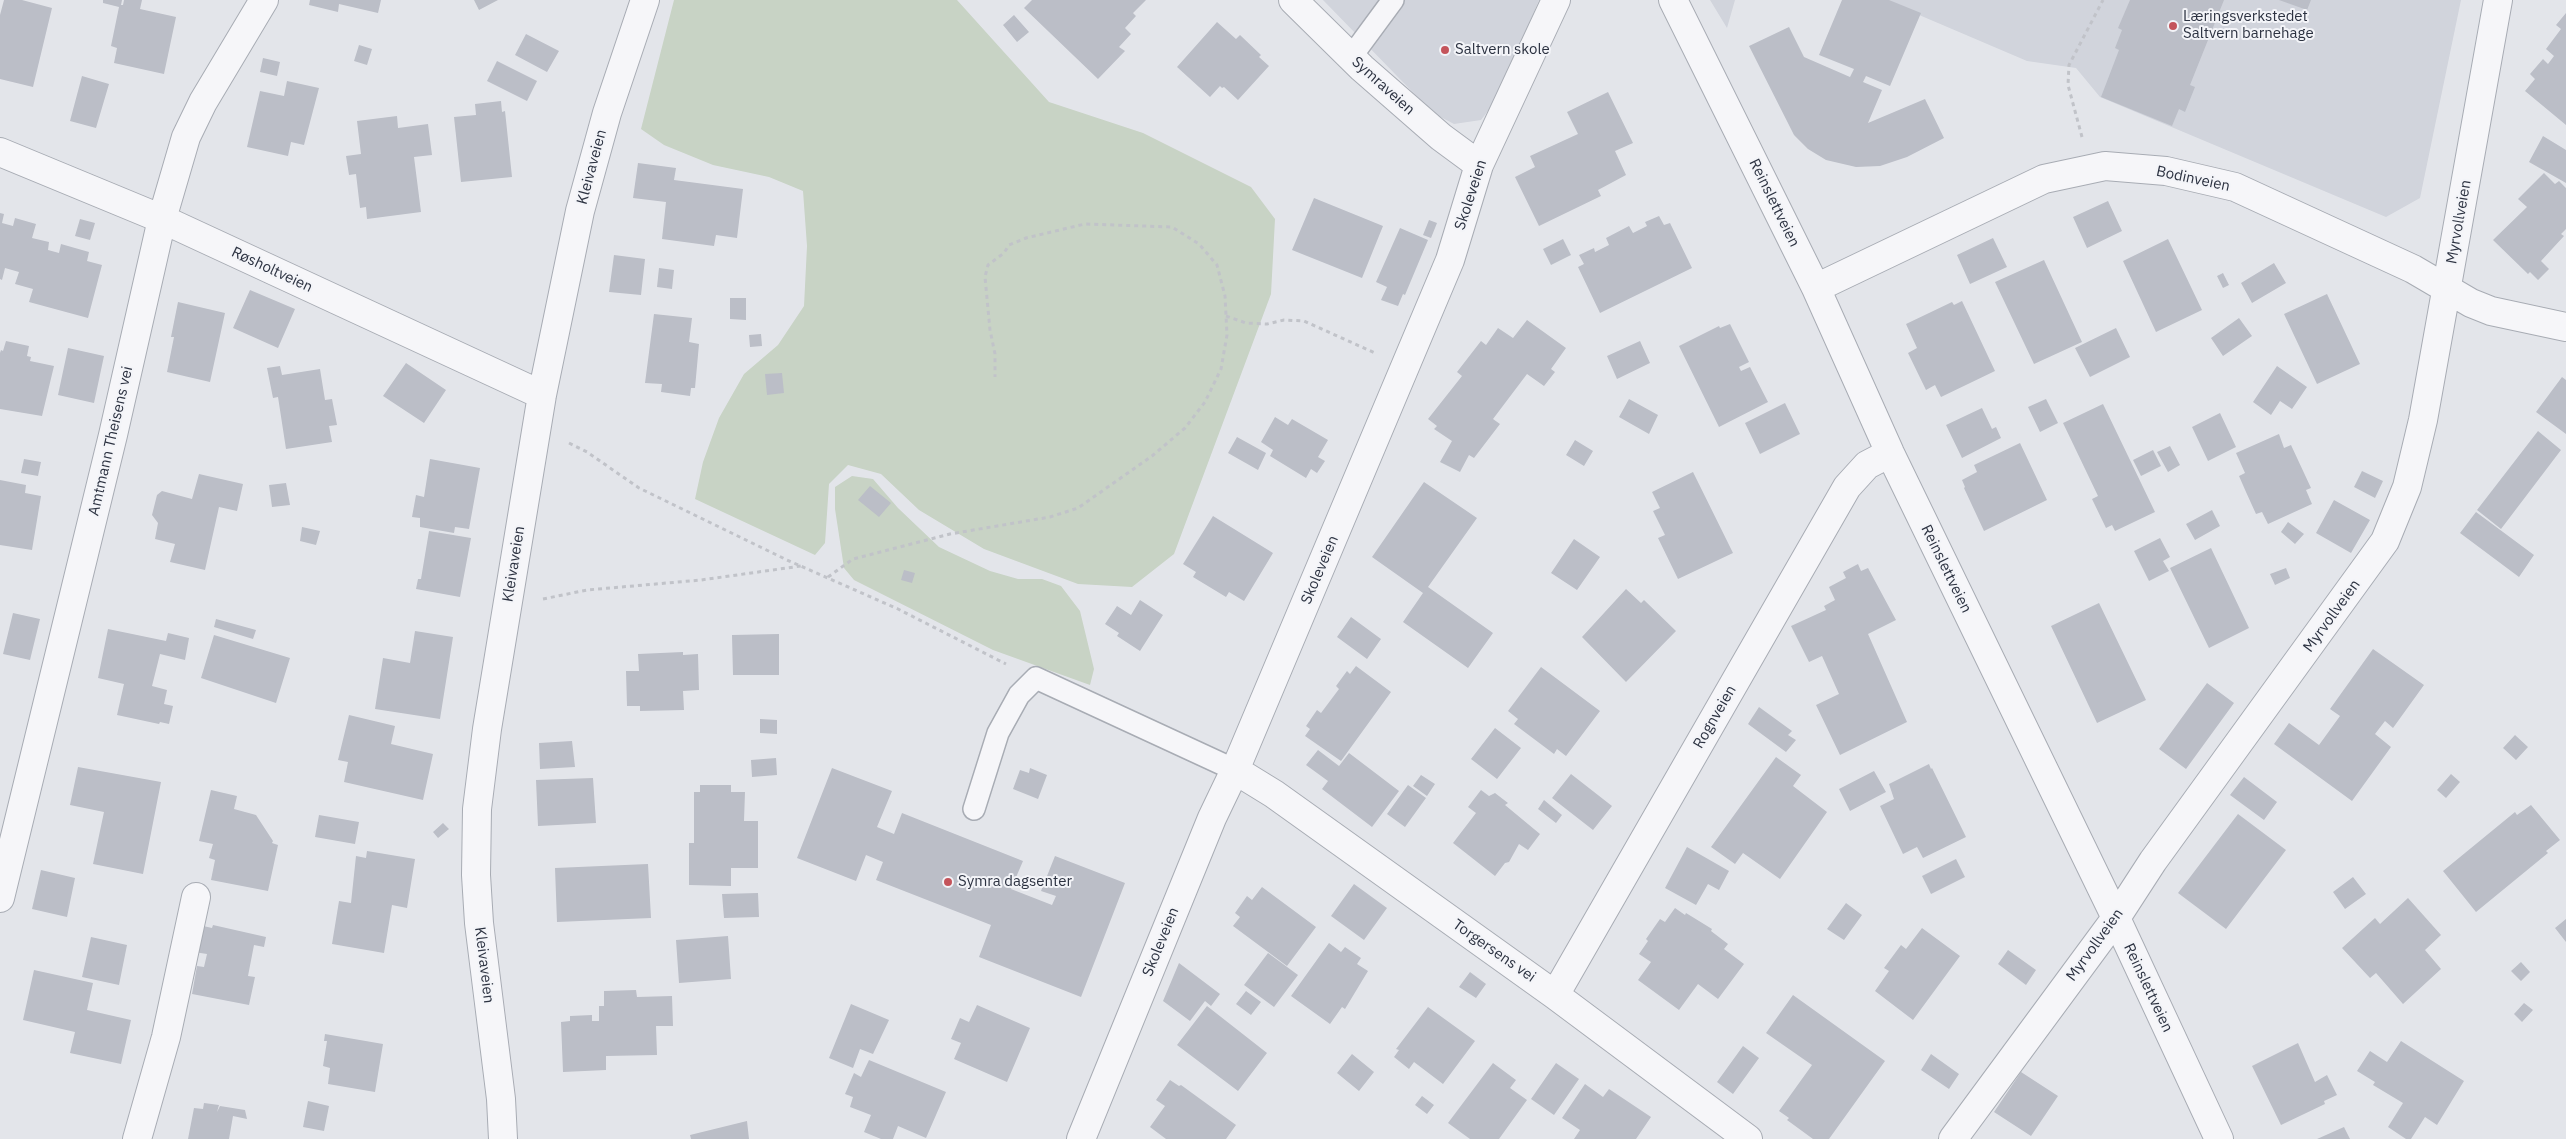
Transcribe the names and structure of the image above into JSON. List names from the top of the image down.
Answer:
{
  "streets": {
    "street": [
      "Symraveien",
      "Kleivaveien",
      "Bodinveien",
      "Skoleveien",
      "Reinslettveien",
      "Myrvollveien",
      "Røsholtveien",
      "Amtmann Theisens vei",
      "Rognveien",
      "Torgersens vei"
    ]
  },
  "crossings": [
    ["Symraveien", "Skoleveien"],
    ["Kleivaveien", "Røsholtveien"],
    ["Bodinveien", "Reinslettveien"],
    ["Bodinveien", "Myrvollveien"],
    ["Skoleveien", "Torgersens vei"],
    ["Reinslettveien", "Myrvollveien"],
    ["Reinslettveien", "Rognveien"],
    ["Røsholtveien", "Amtmann Theisens vei"],
    ["Rognveien", "Torgersens vei"]
  ],
  "places": ["Læringsverkstedet Saltvern barnehage", "Saltvern skole", "Symra dagsenter"]
}
